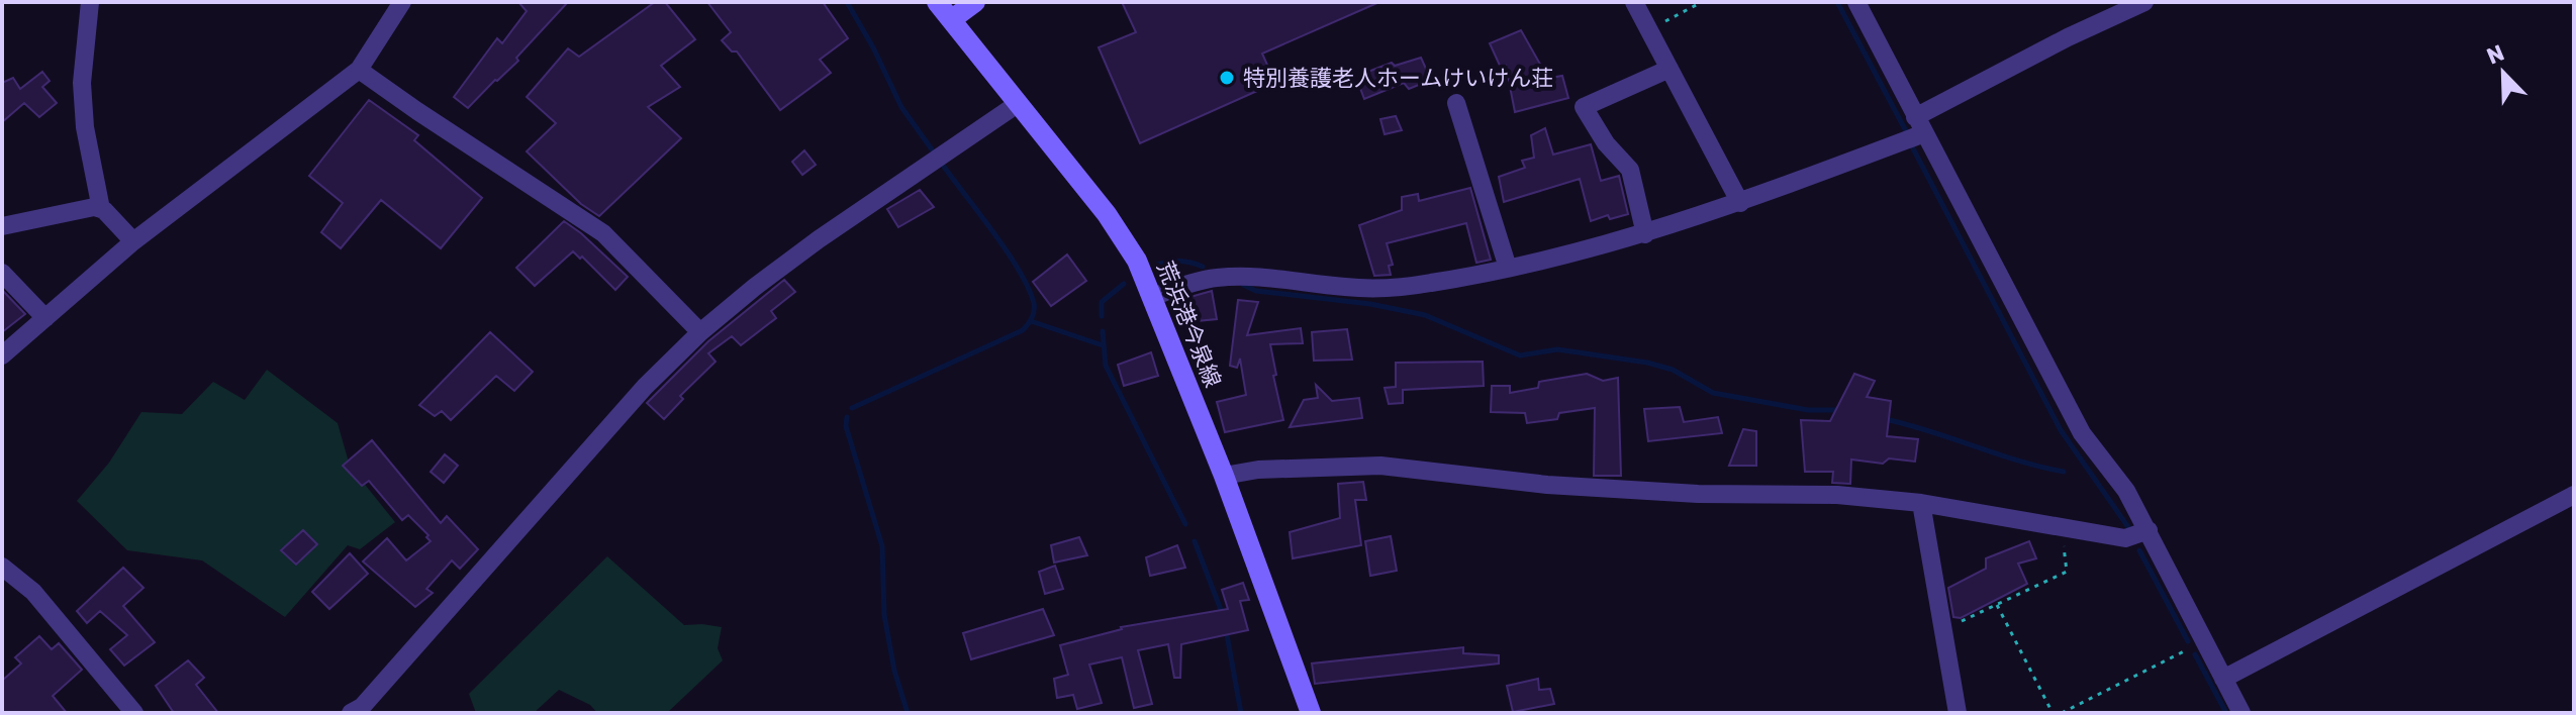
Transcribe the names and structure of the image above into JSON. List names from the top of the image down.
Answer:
{
  "streets": {
    "main road": ["荒浜港今泉線"]
  },
  "places": ["特別養護老人ホームけいけん荘"],
  "north": "top left"
}
